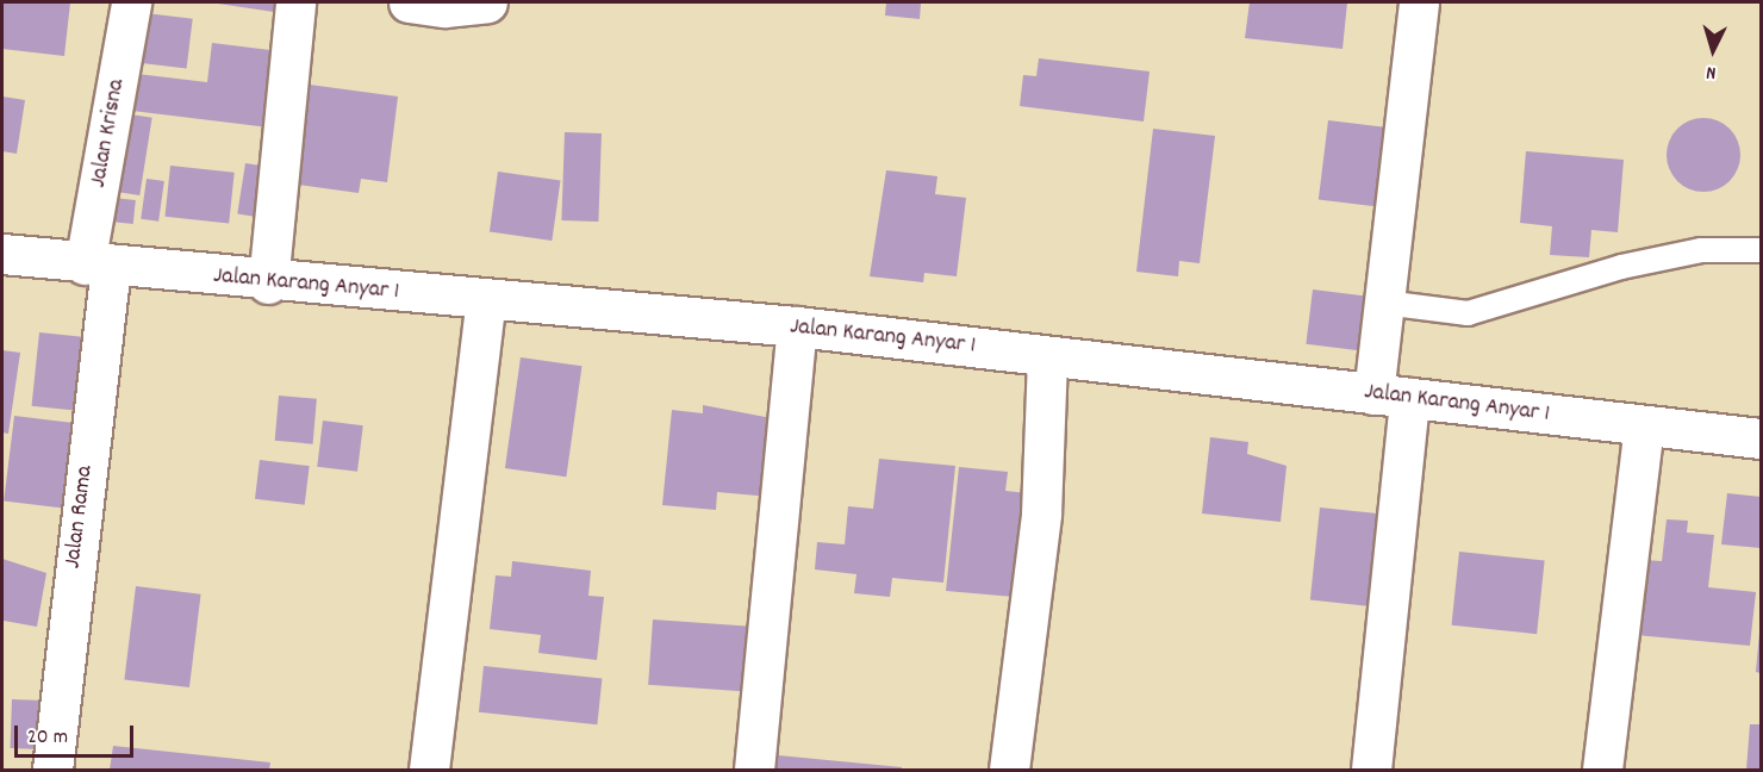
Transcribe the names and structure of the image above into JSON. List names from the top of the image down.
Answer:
{
  "streets": {
    "street": ["Jalan Krisna", "Jalan Karang Anyar 1", "Jalan Rama"]
  },
  "crossings": [
    ["Jalan Krisna", "Jalan Karang Anyar 1"],
    ["Jalan Krisna", "Jalan Rama"],
    ["Jalan Karang Anyar 1", "Jalan Rama"]
  ],
  "scale_bar": "20 m",
  "north": "bottom"
}
